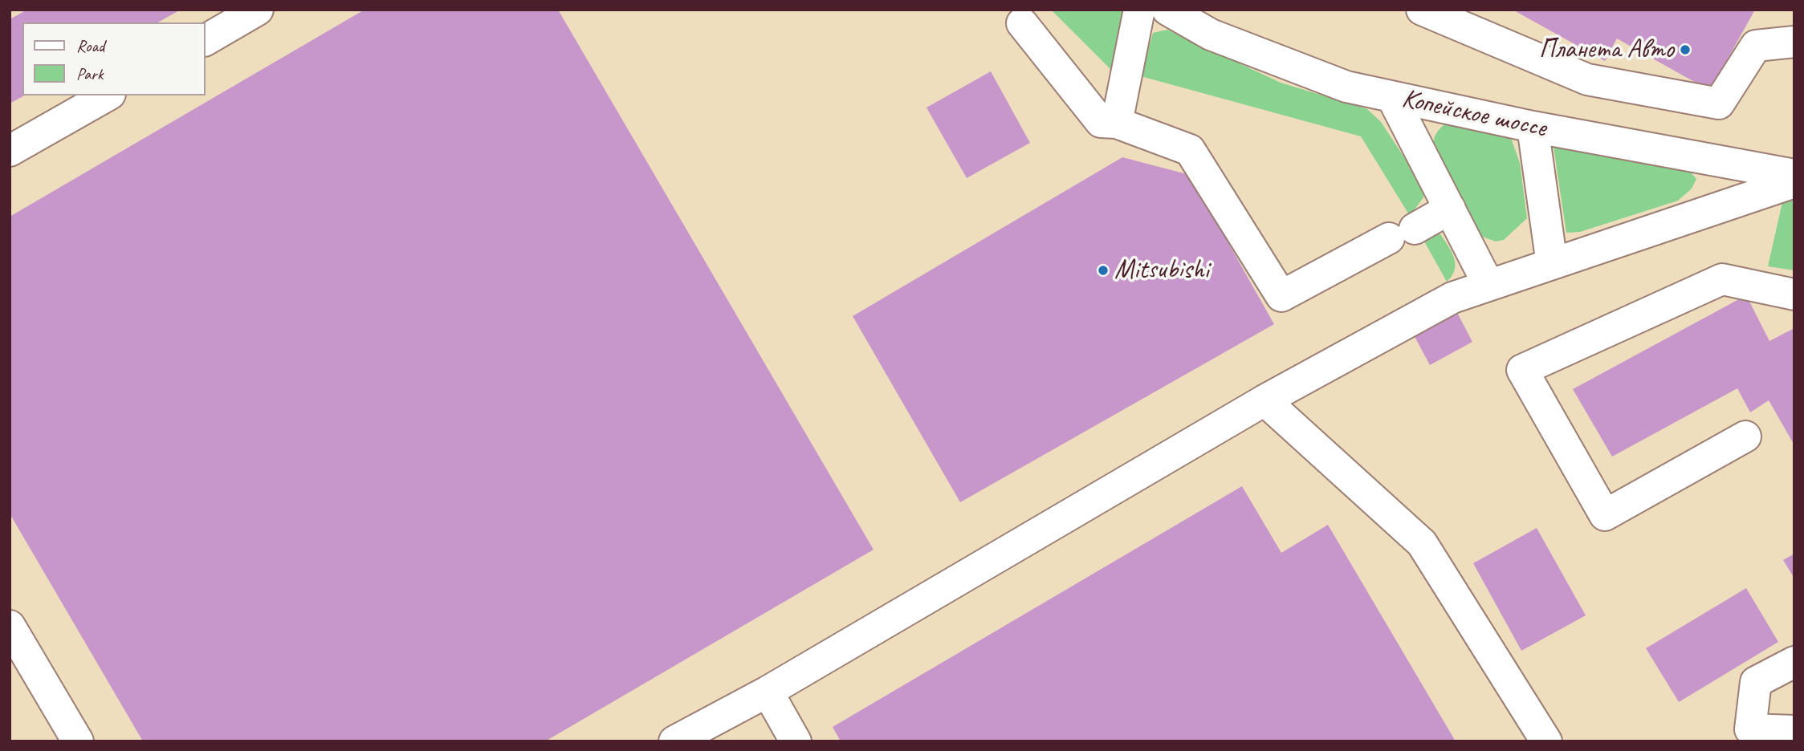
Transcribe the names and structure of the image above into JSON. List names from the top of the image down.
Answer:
{
  "streets": {
    "street": ["Копейское шоссе"]
  },
  "places": ["Планета Авто", "Mitsubishi"],
  "legend": ["Road", "Park"]
}
